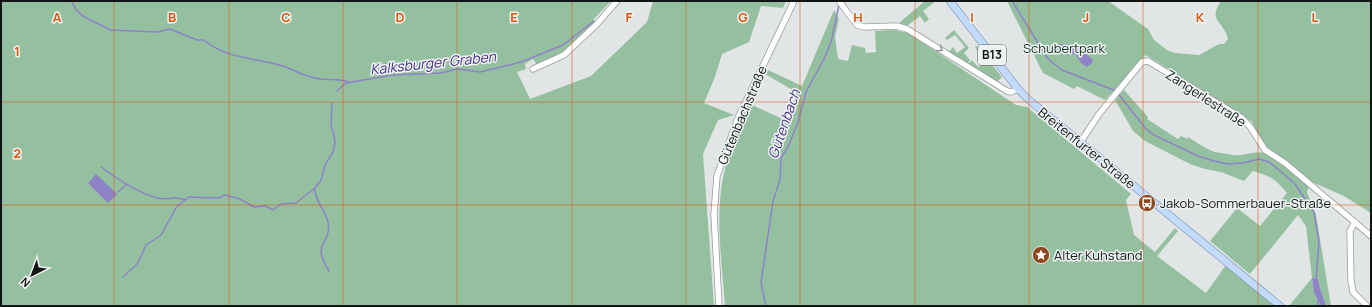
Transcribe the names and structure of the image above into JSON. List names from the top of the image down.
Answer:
{
  "streets": {
    "main road": ["B13", "Breitenfurter Straße"],
    "street": ["Zangerlestraße", "Gütenbachstraße"]
  },
  "crossings": [
    ["Zangerlestraße", "Breitenfurter Straße"]
  ],
  "water": ["Kalksburger Graben", "Gütenbach"],
  "parks": ["Schubertpark"],
  "places": {
    "bus stop": ["Jakob-Sommerbauer-Straße"],
    "place": ["Alter Kuhstand"]
  },
  "north": "bottom left",
  "grid": {
    "columns": [
      "A",
      "B",
      "C",
      "D",
      "E",
      "F",
      "G",
      "H",
      "I",
      "J",
      "K",
      "L"
    ],
    "rows": ["1", "2"]
  }
}
